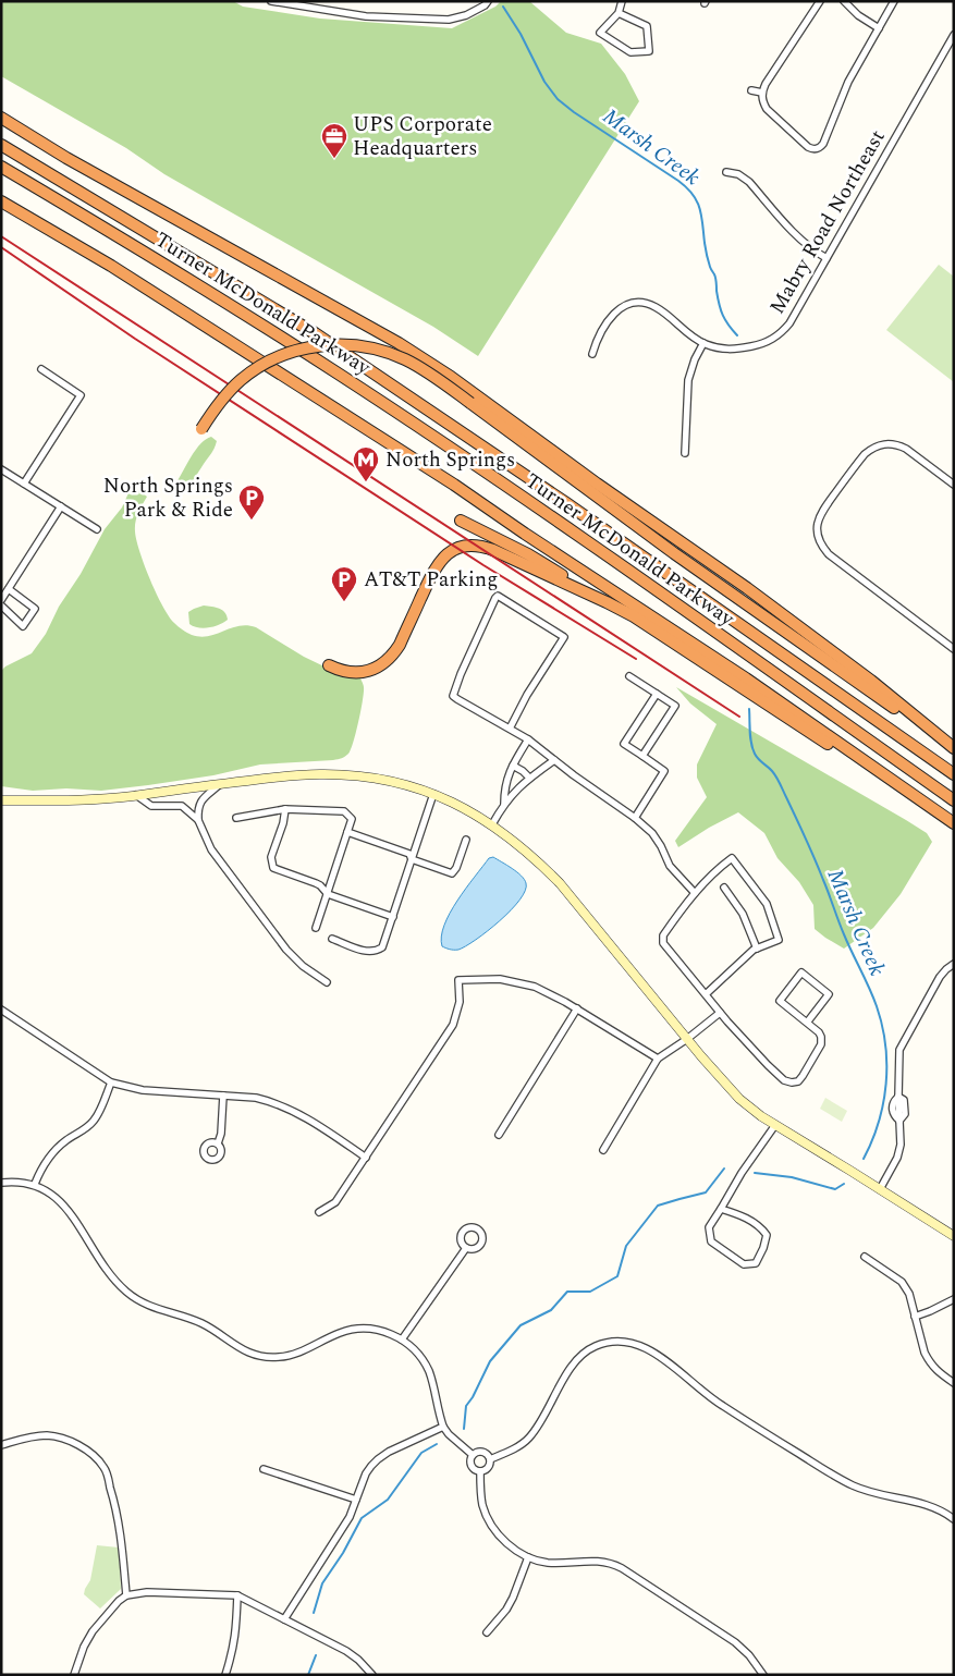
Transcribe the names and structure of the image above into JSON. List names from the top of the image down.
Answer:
{
  "streets": {
    "highway": ["Turner McDonald Parkway"],
    "street": ["Mabry Road Northeast"]
  },
  "water": ["Marsh Creek"],
  "places": {
    "office": ["UPS Corporate Headquarters"],
    "metro station": ["North Springs"],
    "parking": ["North Springs Park & Ride", "AT&T Parking"]
  }
}
